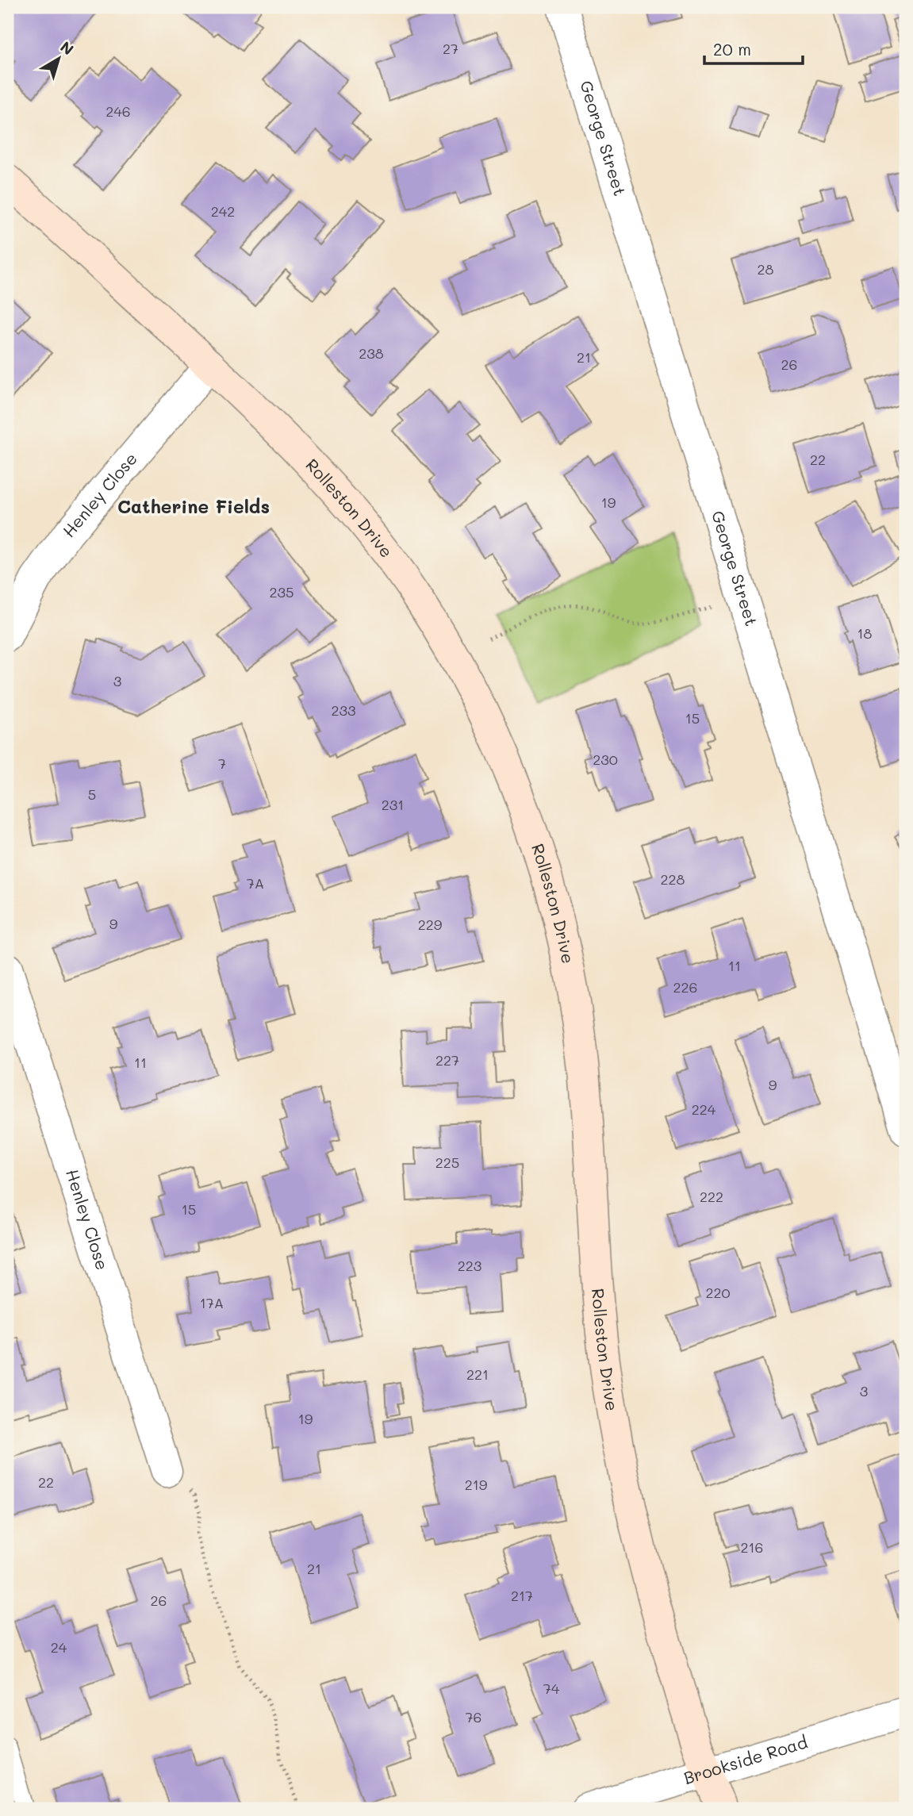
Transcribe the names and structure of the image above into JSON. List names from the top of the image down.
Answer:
{
  "streets": {
    "main road": ["Rolleston Drive"],
    "street": ["George Street", "Henley Close", "Brookside Road"]
  },
  "crossings": [
    ["Henley Close", "Rolleston Drive"],
    ["Rolleston Drive", "Brookside Road"]
  ],
  "districts": ["Catherine Fields"],
  "house_numbers": [
    "27",
    "246",
    "242",
    "28",
    "238",
    "21",
    "26",
    "22",
    "19",
    "235",
    "18",
    "3",
    "233",
    "15",
    "230",
    "7",
    "5",
    "231",
    "228",
    "7A",
    "9",
    "229",
    "11",
    "226",
    "227",
    "11",
    "9",
    "224",
    "225",
    "222",
    "15",
    "223",
    "220",
    "17A",
    "221",
    "3",
    "19",
    "22",
    "219",
    "216",
    "21",
    "217",
    "26",
    "24",
    "74",
    "76"
  ],
  "scale_bar": "20 m",
  "north": "top right"
}
